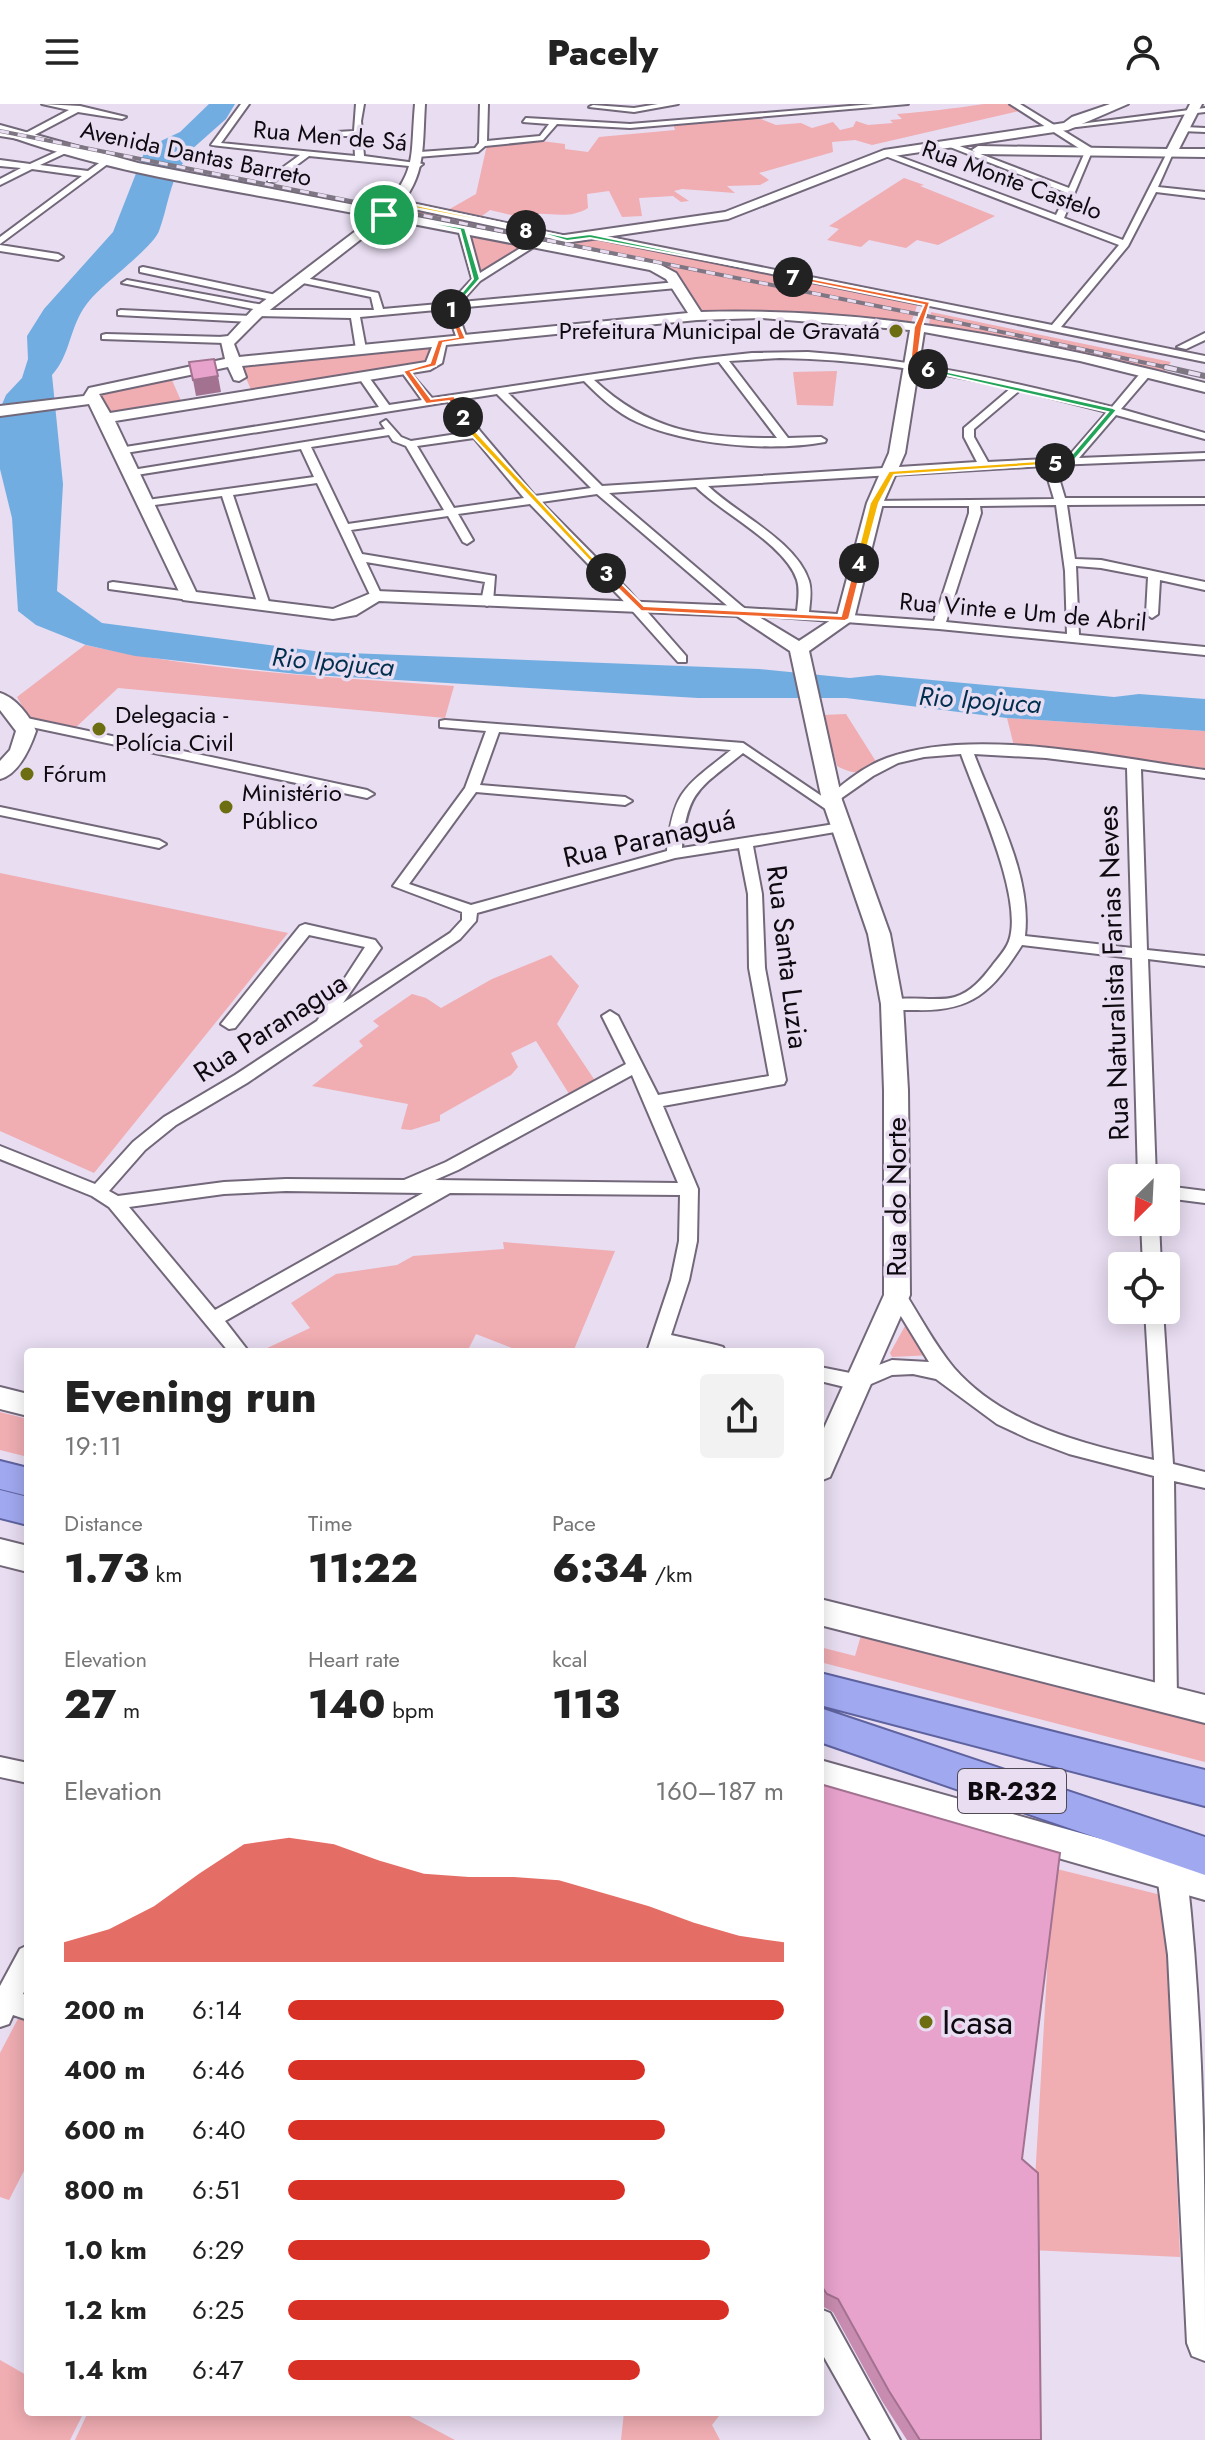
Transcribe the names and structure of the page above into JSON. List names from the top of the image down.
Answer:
{
  "streets": {
    "highway": ["BR-232"],
    "main road": ["Avenida Dantas Barreto", "Rua do Norte"],
    "street": [
      "Rua Men de Sá",
      "Rua Monte Castelo",
      "Rua Vinte e Um de Abril",
      "Rua Paranaguá",
      "Rua Santa Luzia",
      "Rua Naturalista Farias Neves",
      "Rua Paranagua"
    ]
  },
  "crossings": [
    ["Rua Paranaguá", "Rua Santa Luzia"],
    ["Rua Paranaguá", "Rua Paranagua"],
    ["Rua Paranaguá", "Rua do Norte"]
  ],
  "water": ["Rio Ipojuca"],
  "places": [
    "Prefeitura Municipal de Gravatá",
    "Delegacia - Polícia Civil",
    "Fórum",
    "Ministério Público",
    "Icasa"
  ],
  "north": "bottom left",
  "page": {
    "header": "Pacely",
    "pins": [
      "8",
      "7",
      "1",
      "6",
      "2",
      "5",
      "4",
      "3"
    ],
    "heading": ["Evening run", "19:11"],
    "stats": [
      ["Distance", "1.73 km"],
      ["Time", "11:22"],
      ["Pace", "6:34 /km"],
      ["Elevation", "27 m"],
      ["Heart rate", "140 bpm"],
      ["kcal", "113"]
    ],
    "chart": ["Elevation", "160–187 m"],
    "list": [
      {
        "name": "200 m",
        "note": "6:14"
      },
      {
        "name": "400 m",
        "note": "6:46"
      },
      {
        "name": "600 m",
        "note": "6:40"
      },
      {
        "name": "800 m",
        "note": "6:51"
      },
      {
        "name": "1.0 km",
        "note": "6:29"
      },
      {
        "name": "1.2 km",
        "note": "6:25"
      },
      {
        "name": "1.4 km",
        "note": "6:47"
      }
    ]
  }
}
